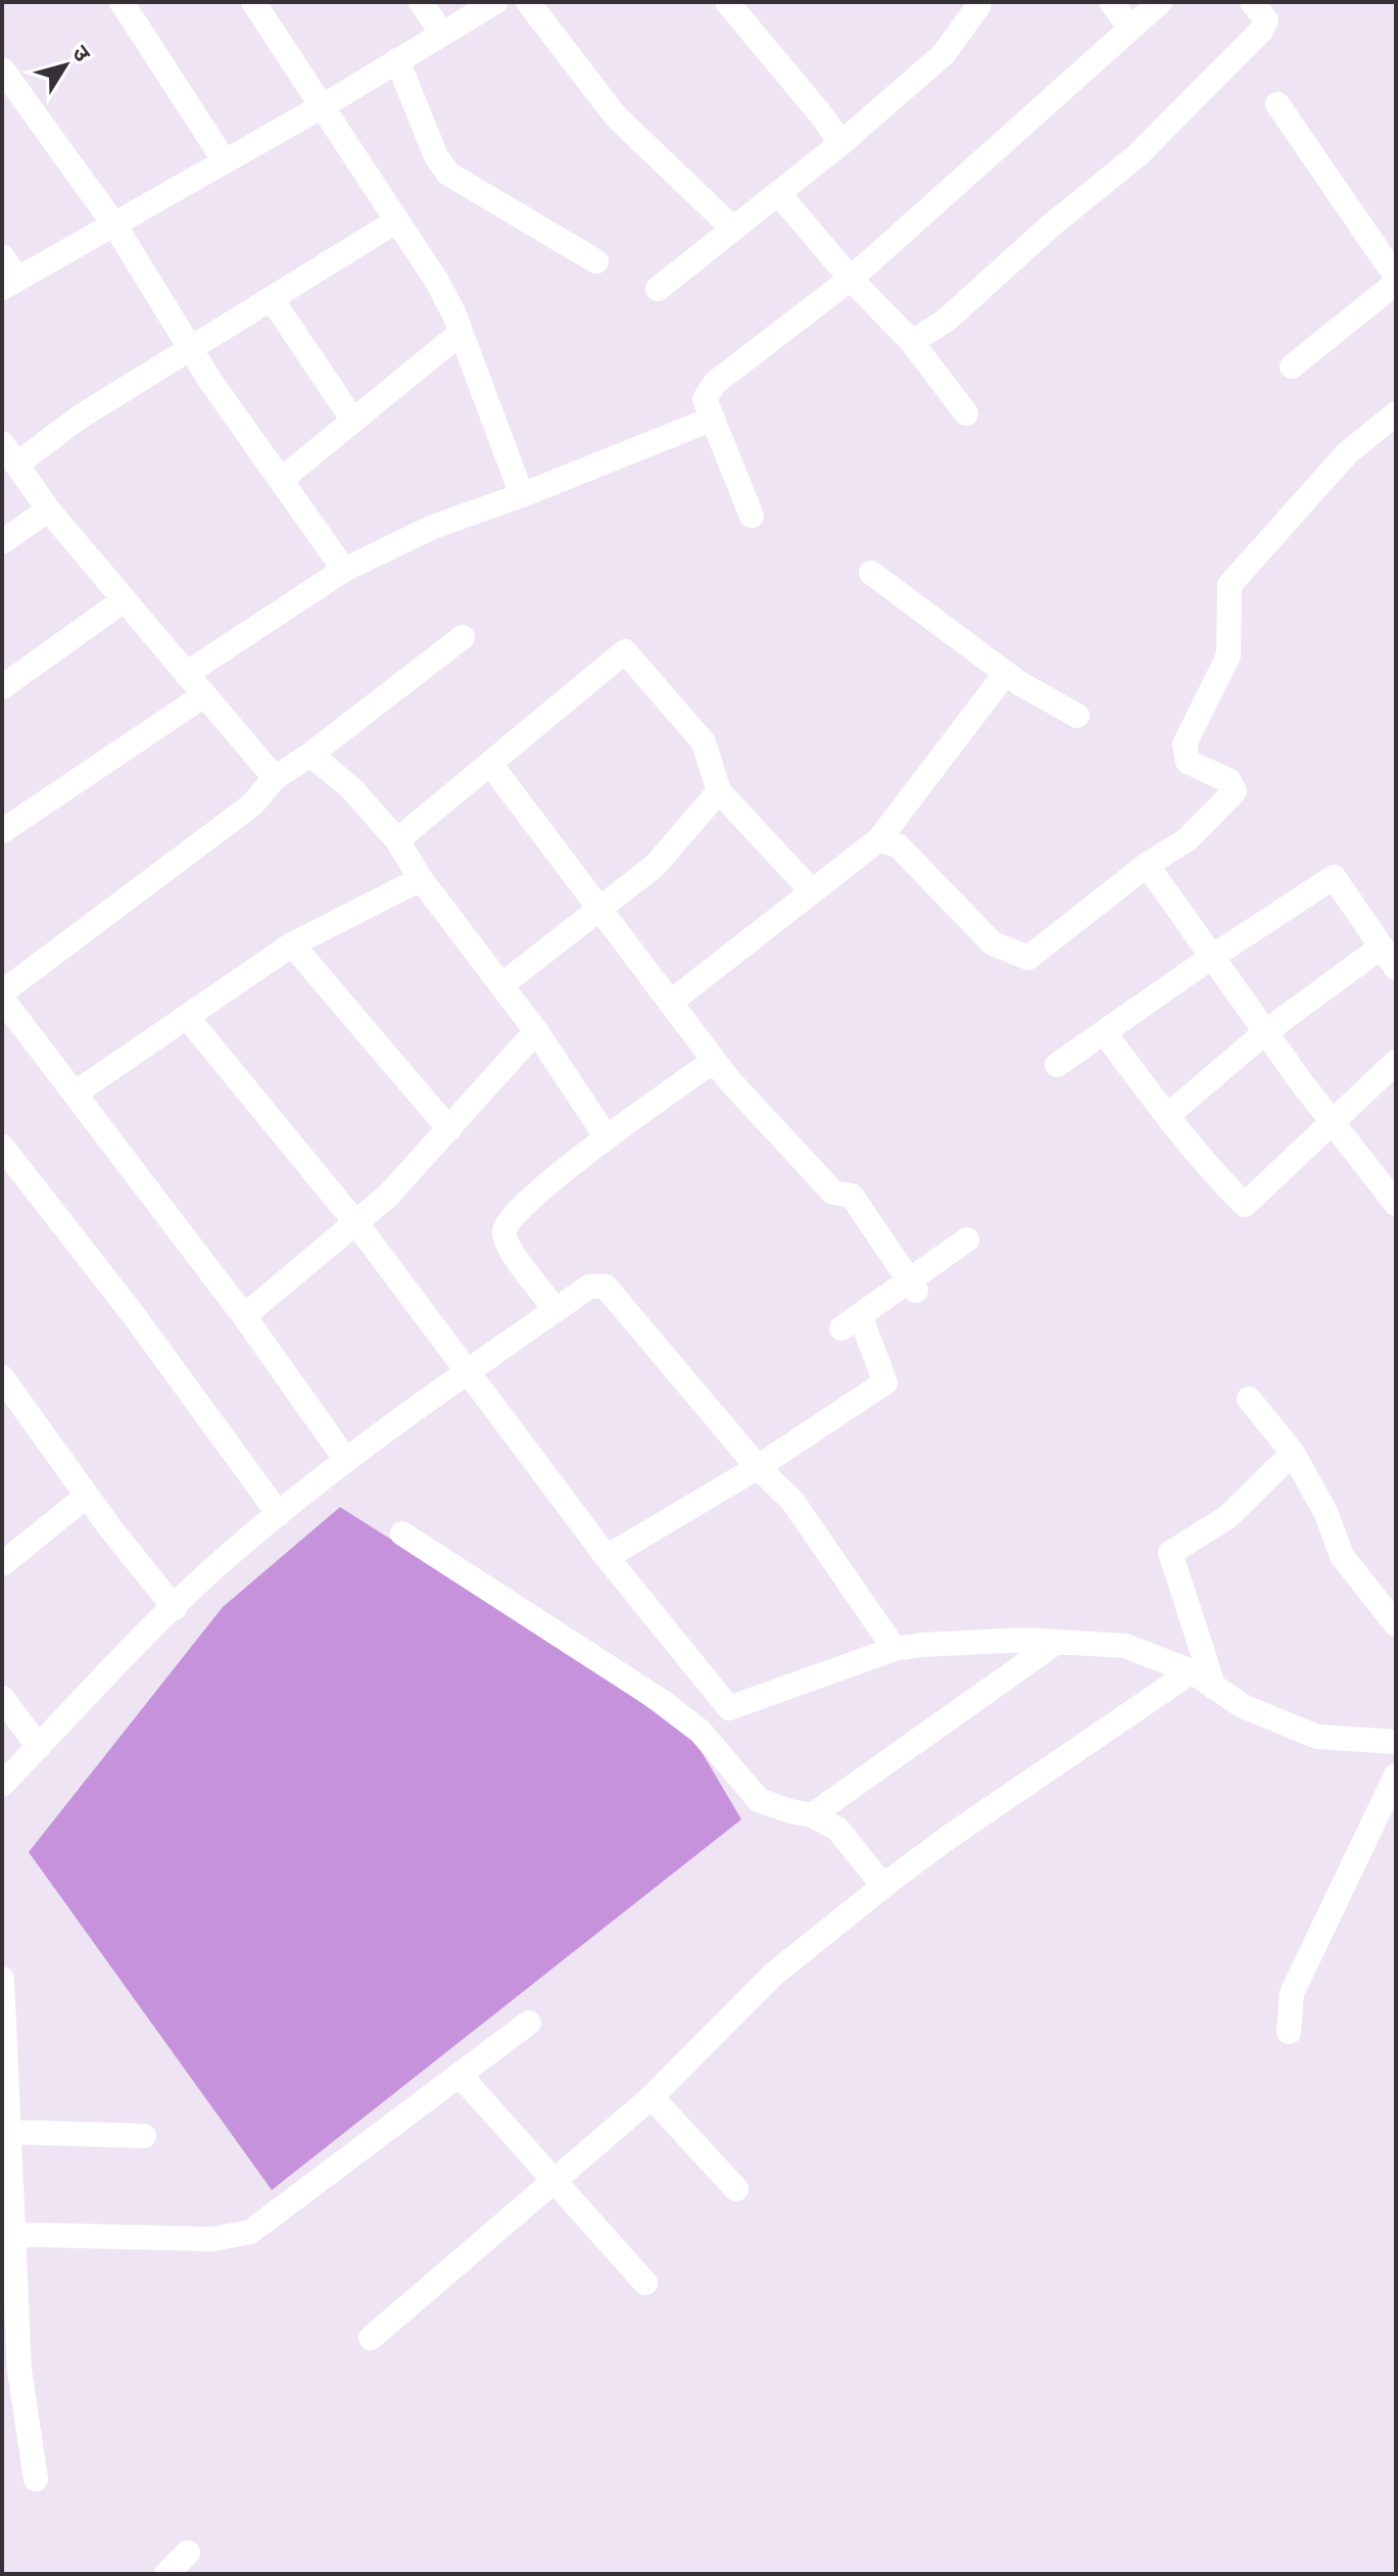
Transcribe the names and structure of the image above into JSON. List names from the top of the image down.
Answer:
{
  "north": "top right"
}
